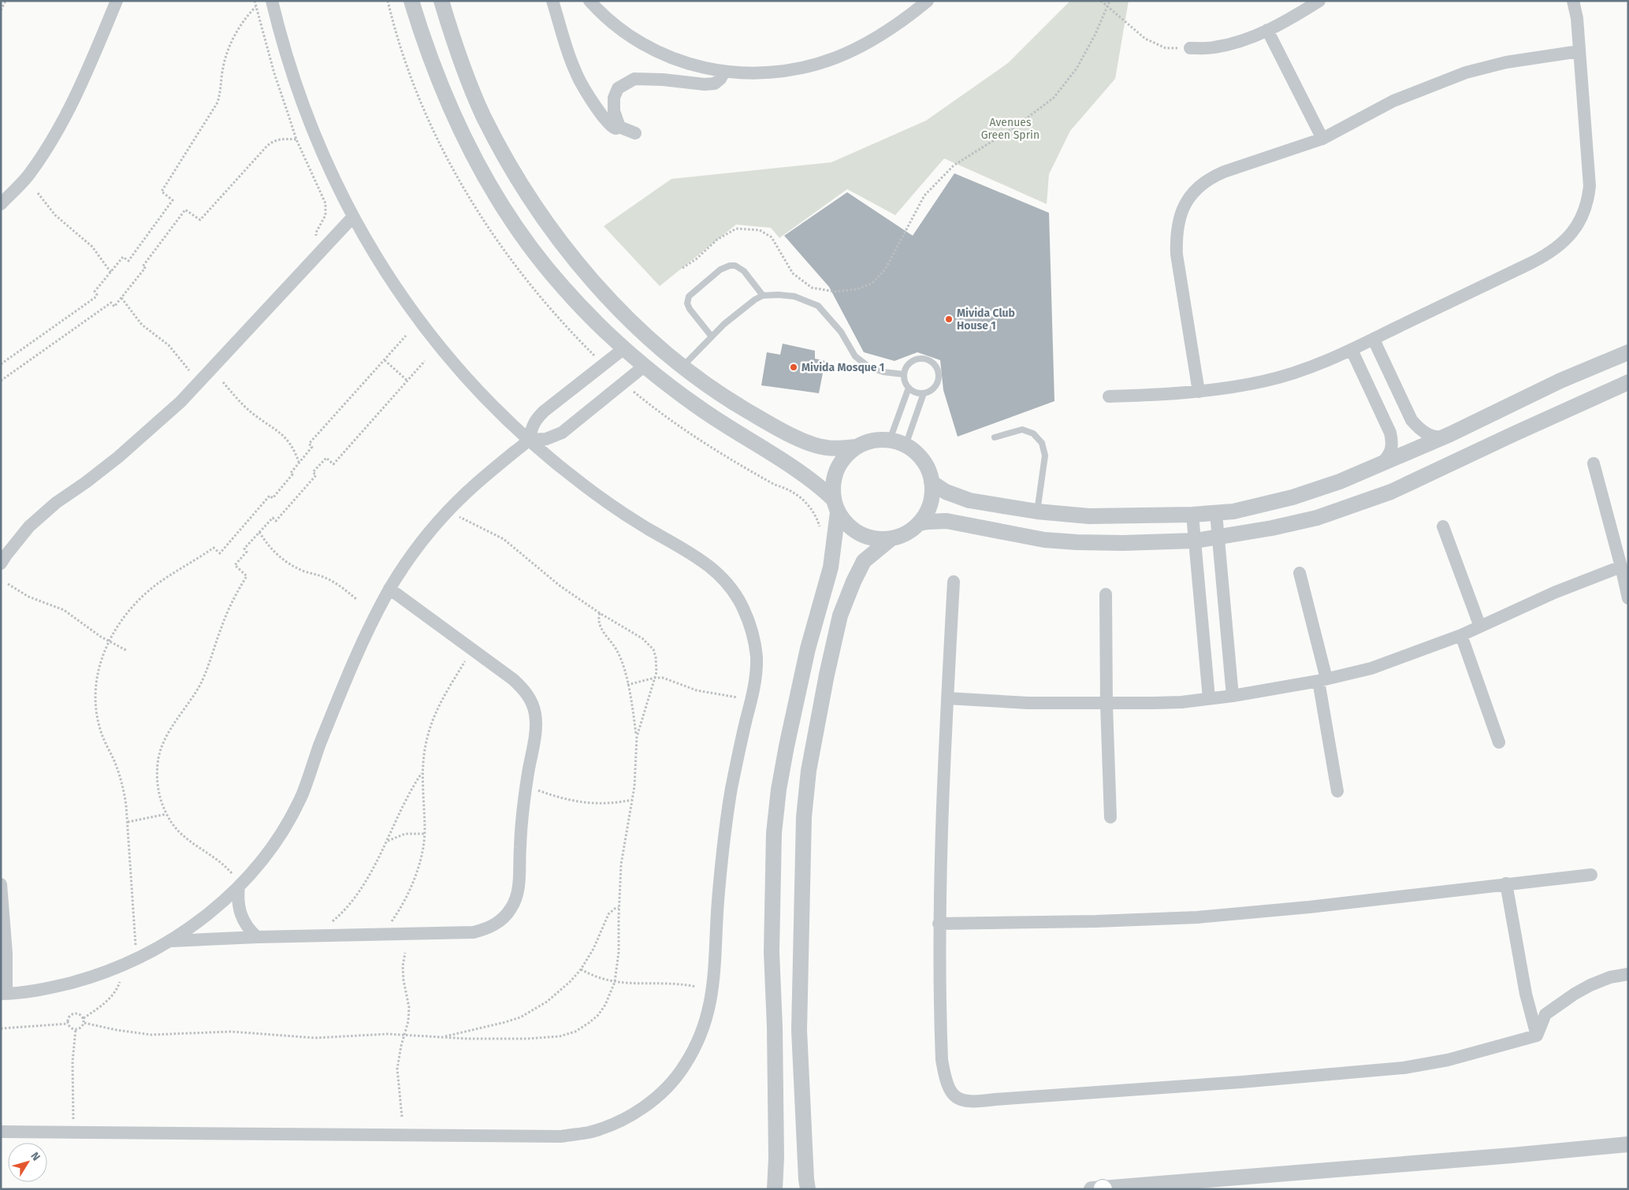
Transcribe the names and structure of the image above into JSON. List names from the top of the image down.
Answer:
{
  "parks": ["Avenues Green Sprin"],
  "places": ["Mivida Club House 1", "Mivida Mosque 1"],
  "north": "top right"
}
